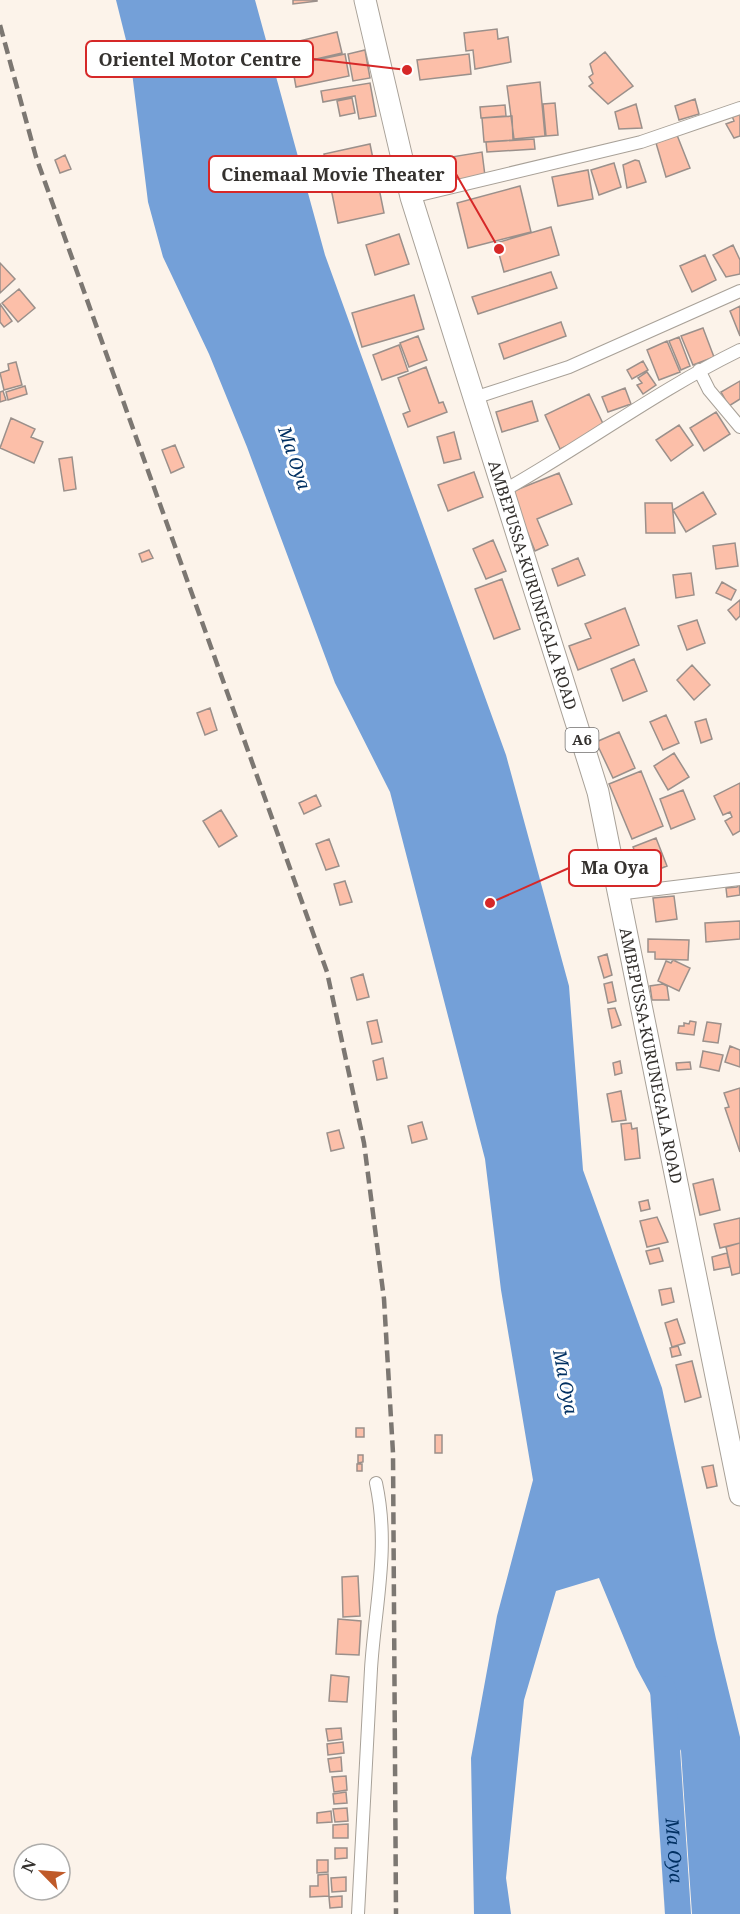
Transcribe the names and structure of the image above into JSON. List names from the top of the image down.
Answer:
{
  "streets": {
    "highway": ["AMBEPUSSA-KURUNEGALA ROAD", "A6"]
  },
  "water": ["Ma Oya"],
  "places": ["Orientel Motor Centre", "Cinemaal Movie Theater", "Ma Oya"],
  "north": "top left"
}
